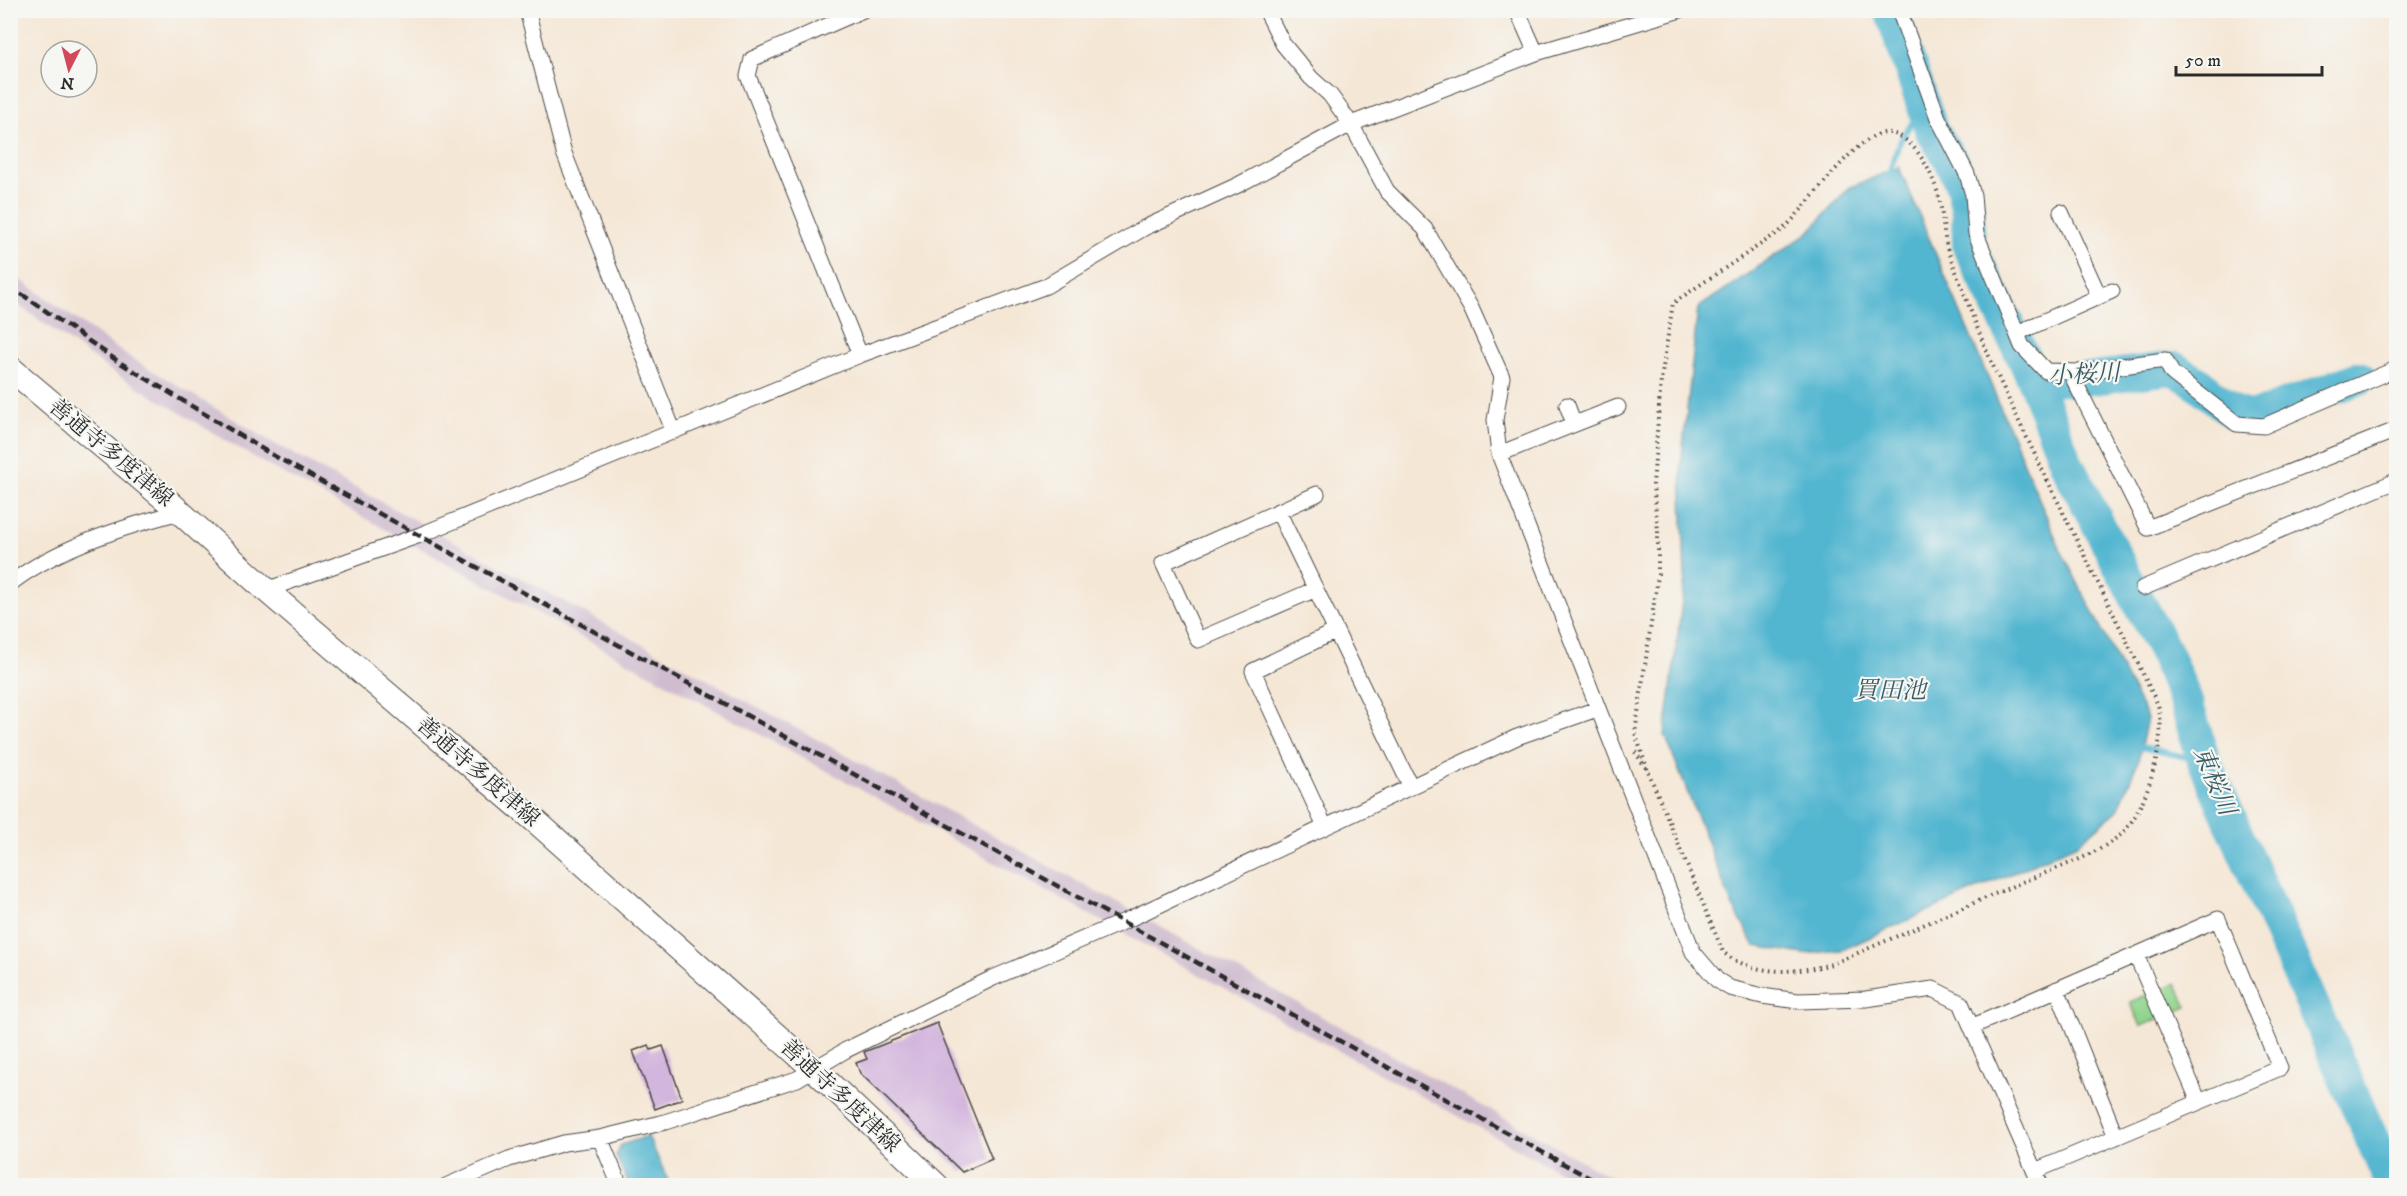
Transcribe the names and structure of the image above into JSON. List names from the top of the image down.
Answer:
{
  "streets": {
    "main road": ["善通寺多度津線"]
  },
  "water": ["小桜川", "買田池", "東桜川"],
  "scale_bar": "50 m",
  "north": "bottom"
}
